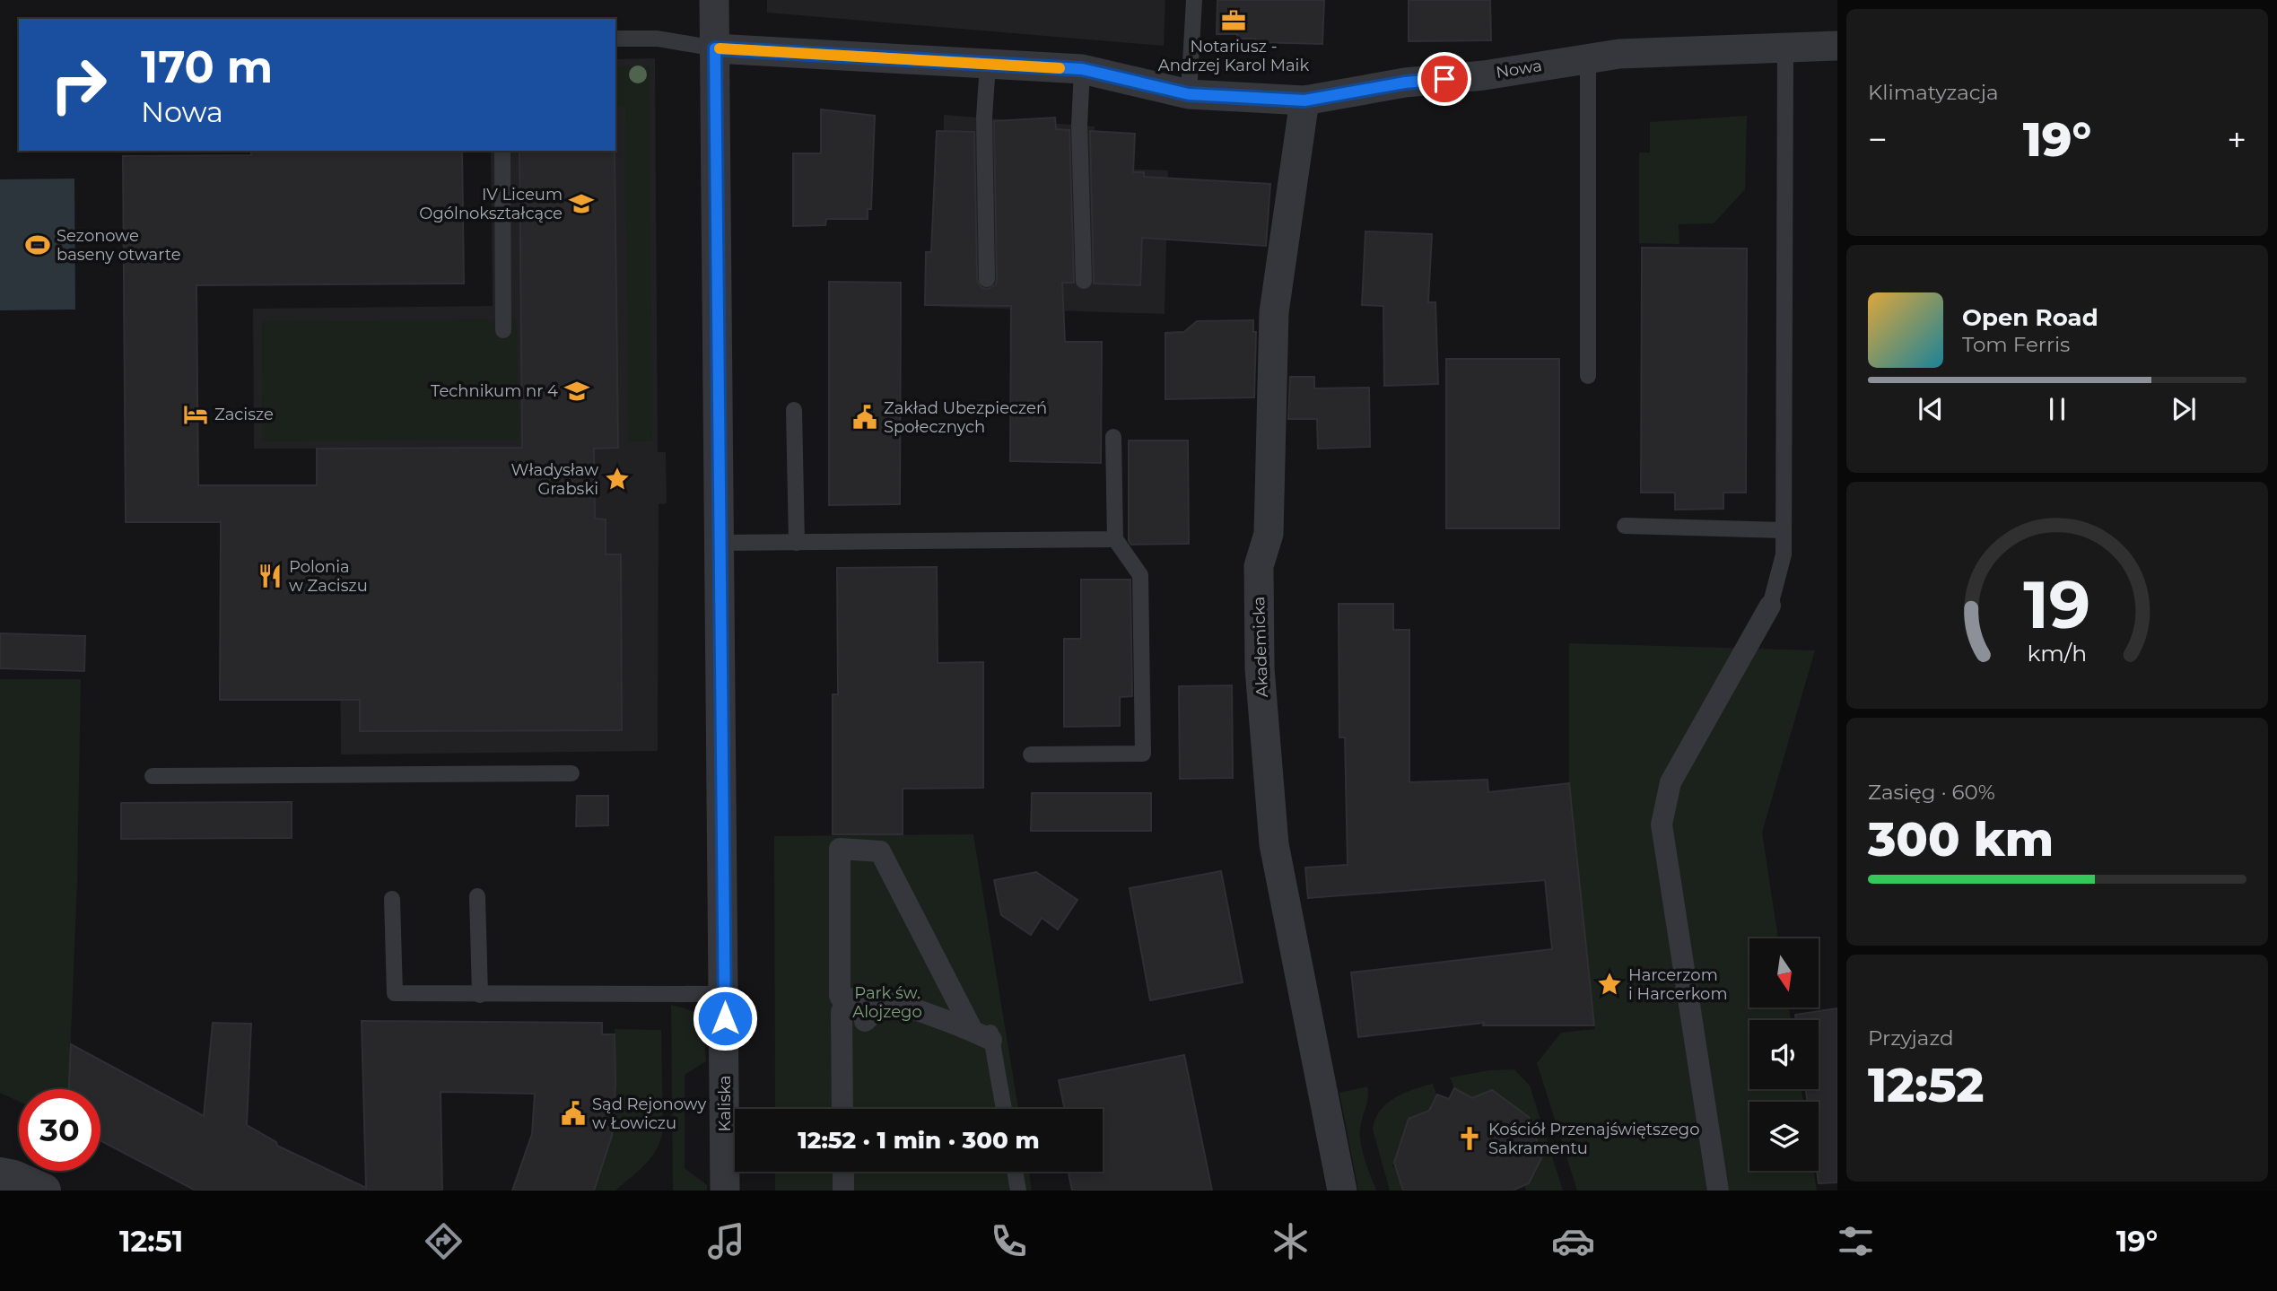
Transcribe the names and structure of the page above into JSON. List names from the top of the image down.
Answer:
{
  "streets": {
    "street": ["Nowa", "Akademicka", "Kaliska"]
  },
  "crossings": [
    ["Nowa", "Akademicka"],
    ["Nowa", "Kaliska"]
  ],
  "parks": ["Park św. Alojzego"],
  "places": {
    "office": ["Notariusz - Andrzej Karol Maik"],
    "school or university": ["IV Liceum Ogólnokształcące", "Technikum nr 4"],
    "sports": ["Sezonowe baseny otwarte"],
    "hotel": ["Zacisze"],
    "public building": ["Zakład Ubezpieczeń Społecznych", "Sąd Rejonowy w Łowiczu"],
    "place": ["Władysław Grabski", "Harcerzom i Harcerkom"],
    "restaurant": ["Polonia w Zaciszu"],
    "church": ["Kościół Przenajświętszego Sakramentu"]
  },
  "north": "bottom",
  "page": {
    "tile": [
      "Klimatyzacja",
      ["Zasięg · 60%", "300 km"],
      ["Przyjazd", "12:52"]
    ],
    "turn": ["170 m", "Nowa"],
    "heat": ["−", "19°", "+"],
    "song": ["Open Road", "Tom Ferris"],
    "limit": "30",
    "trip": "12:52 · 1 min · 300 m",
    "tabs": ["12:51", "19°"],
    "gauge": ["19", "km/h"]
  }
}
